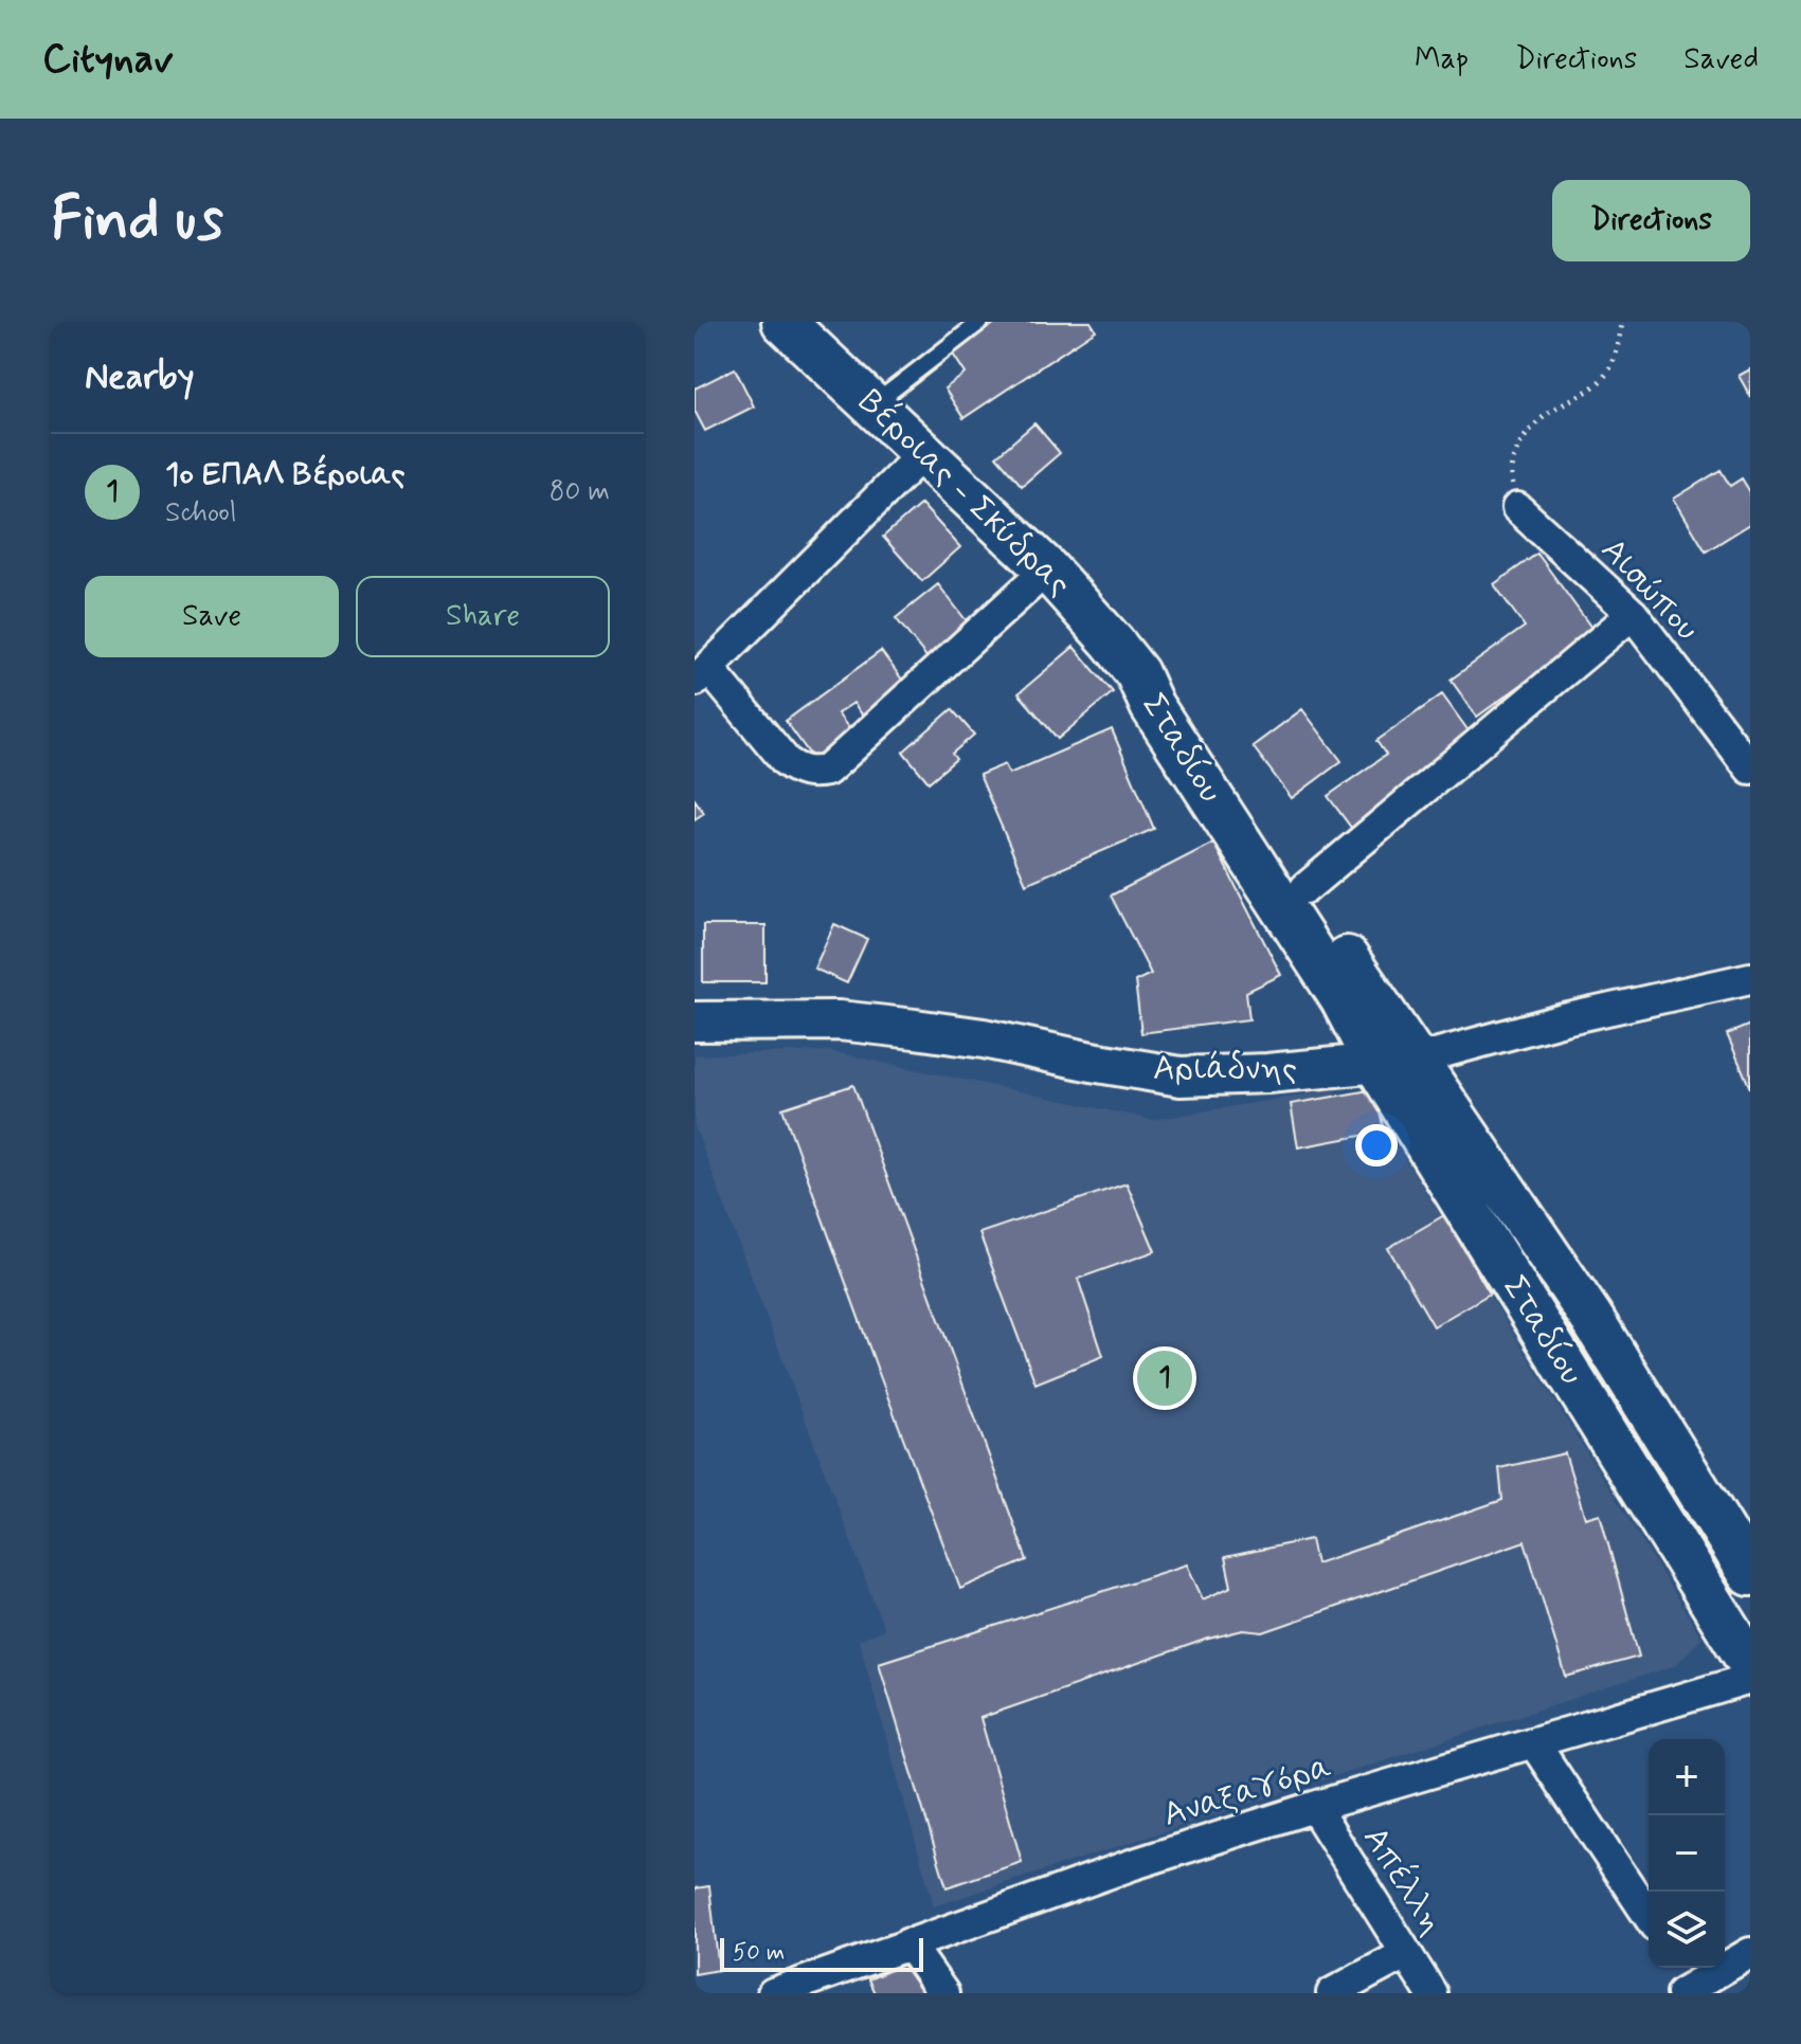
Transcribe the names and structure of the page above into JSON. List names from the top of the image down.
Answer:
{
  "streets": {
    "main road": ["Βέροιας - Σκύδρας", "Σταδίου"],
    "street": [
      "Αισώπου",
      "Αριάδνης",
      "Αναξαγόρα",
      "Απέλλη"
    ]
  },
  "crossings": [
    ["Βέροιας - Σκύδρας", "Σταδίου"],
    ["Σταδίου", "Αριάδνης"],
    ["Αναξαγόρα", "Απέλλη"]
  ],
  "scale_bar": "50 m",
  "page": {
    "header": "Citynav",
    "nav": ["Map", "Directions", "Saved"],
    "buttons": [
      "Directions",
      ["Save", "Share"]
    ],
    "title": "Find us",
    "heading": "Nearby",
    "list": [
      {
        "mark": "1",
        "name": "1ο ΕΠΑΛ Βέροιας",
        "note": "School",
        "value": "80 m"
      }
    ],
    "pins": "1",
    "map_buttons": ["+", "−"],
    "scale": "50 m"
  }
}
